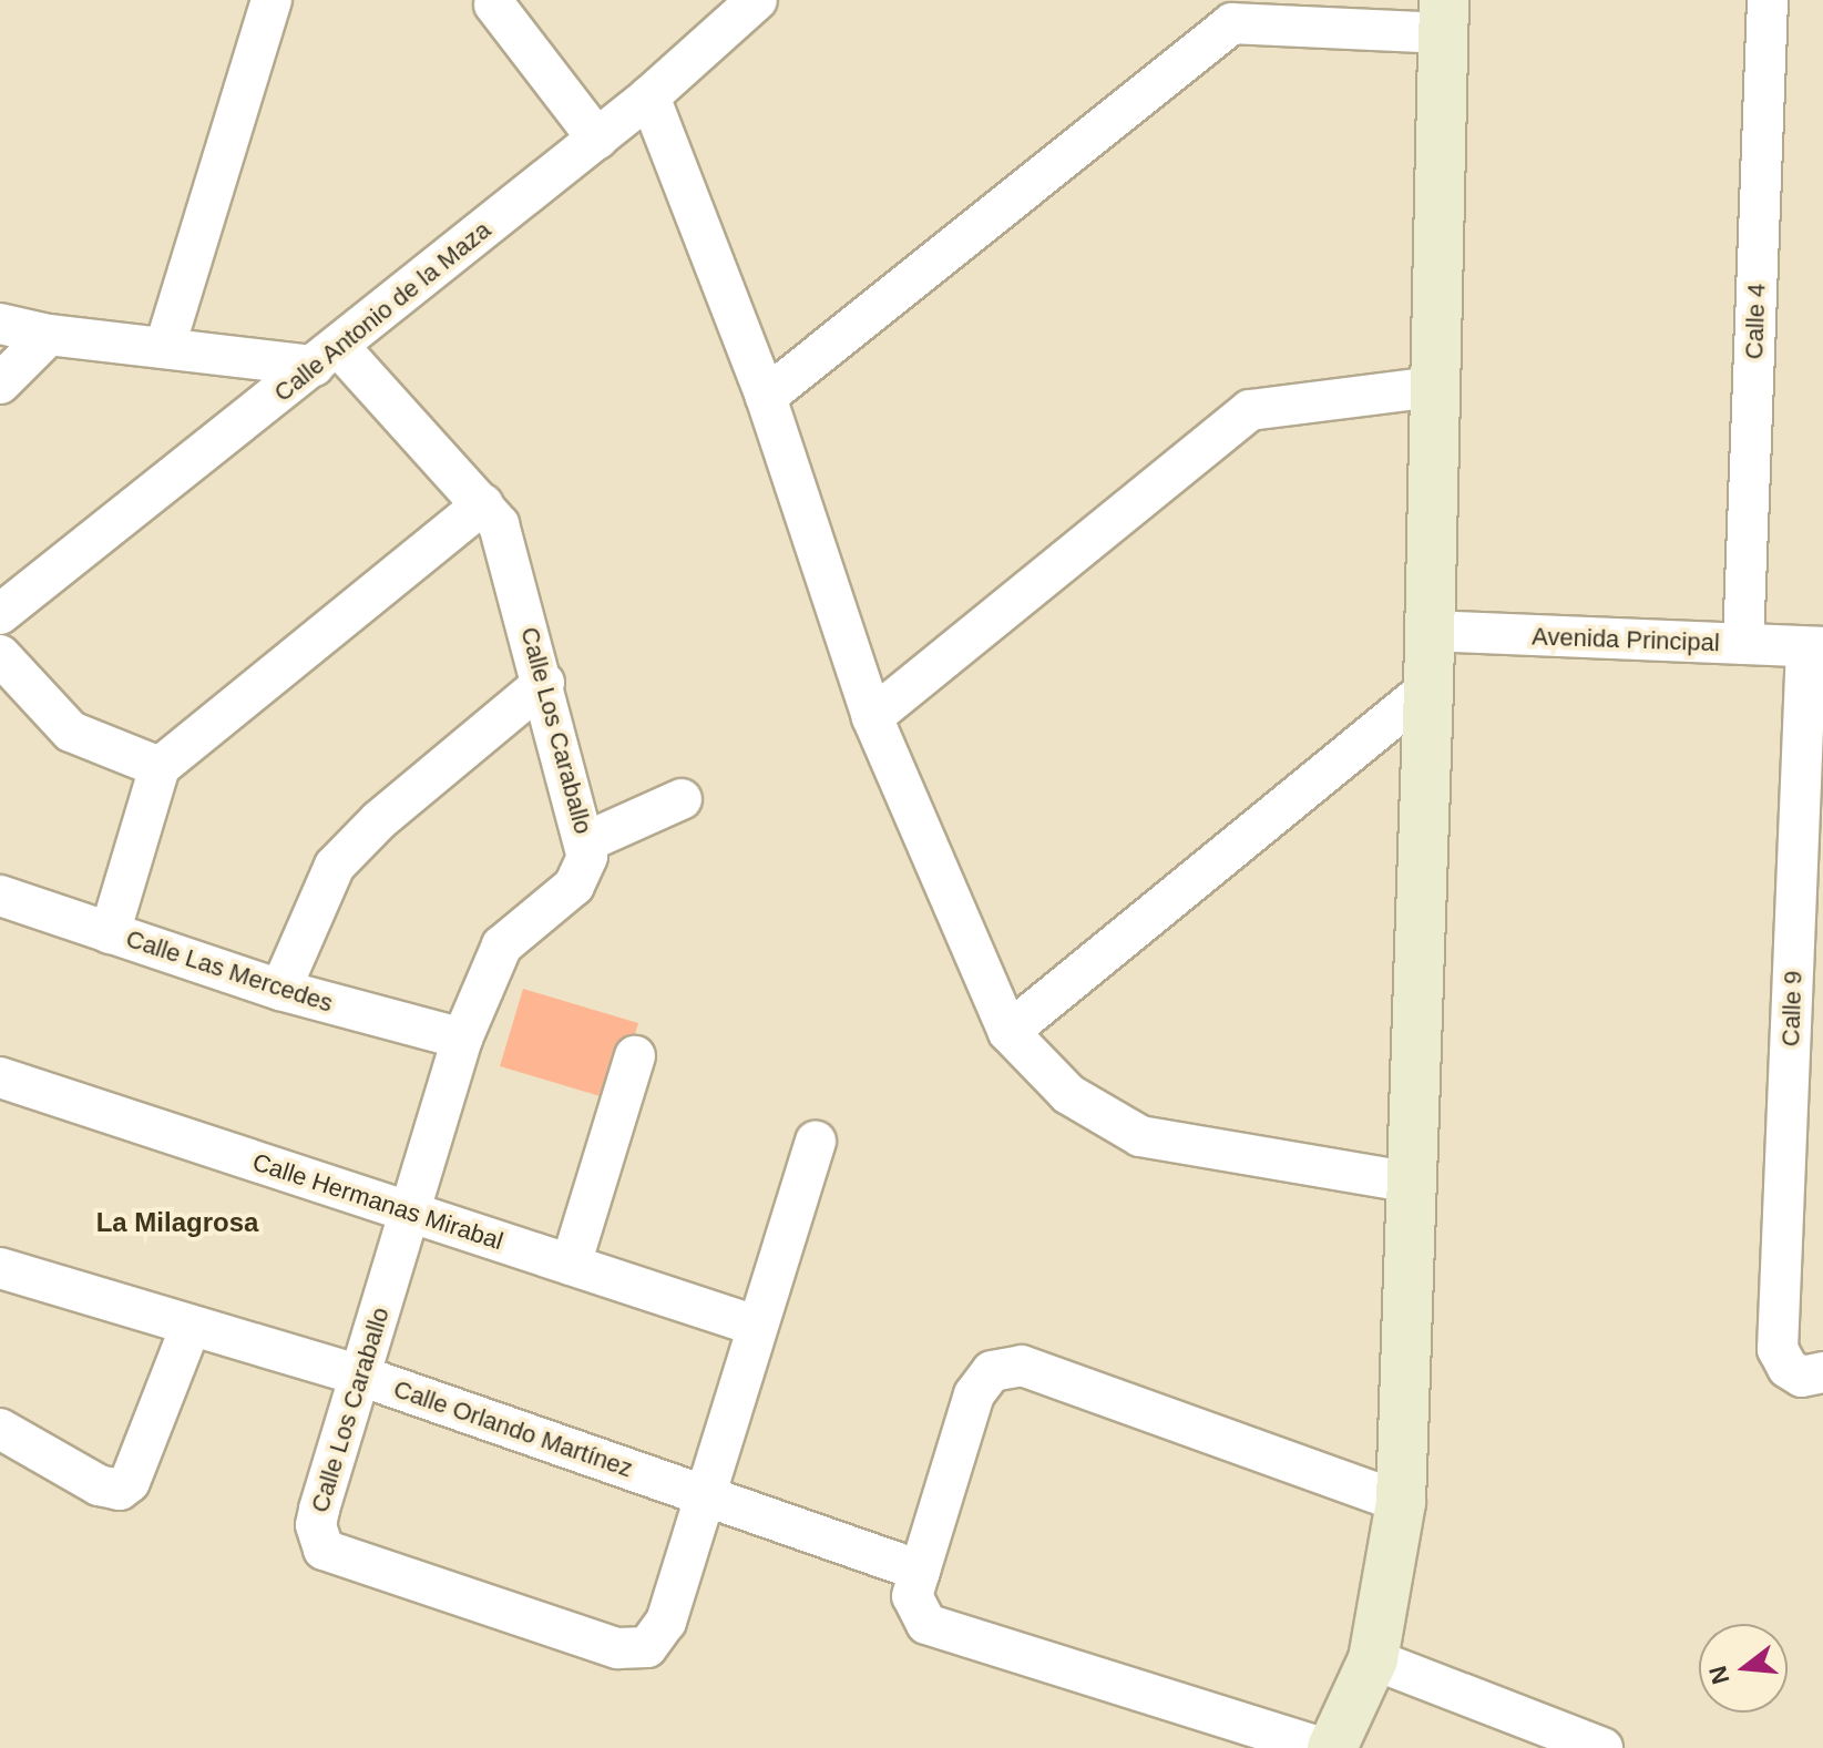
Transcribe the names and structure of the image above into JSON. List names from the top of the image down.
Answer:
{
  "streets": {
    "street": [
      "Calle Antonio de la Maza",
      "Calle 4",
      "Avenida Principal",
      "Calle Los Caraballo",
      "Calle Las Mercedes",
      "Calle 9",
      "Calle Hermanas Mirabal",
      "Calle Orlando Martínez"
    ]
  },
  "crossings": [
    ["Calle Antonio de la Maza", "Calle Los Caraballo"],
    ["Calle 4", "Avenida Principal"],
    ["Avenida Principal", "Calle 9"],
    ["Calle Los Caraballo", "Calle Las Mercedes"],
    ["Calle Los Caraballo", "Calle Hermanas Mirabal"],
    ["Calle Los Caraballo", "Calle Orlando Martínez"]
  ],
  "districts": ["La Milagrosa"],
  "north": "left"
}
